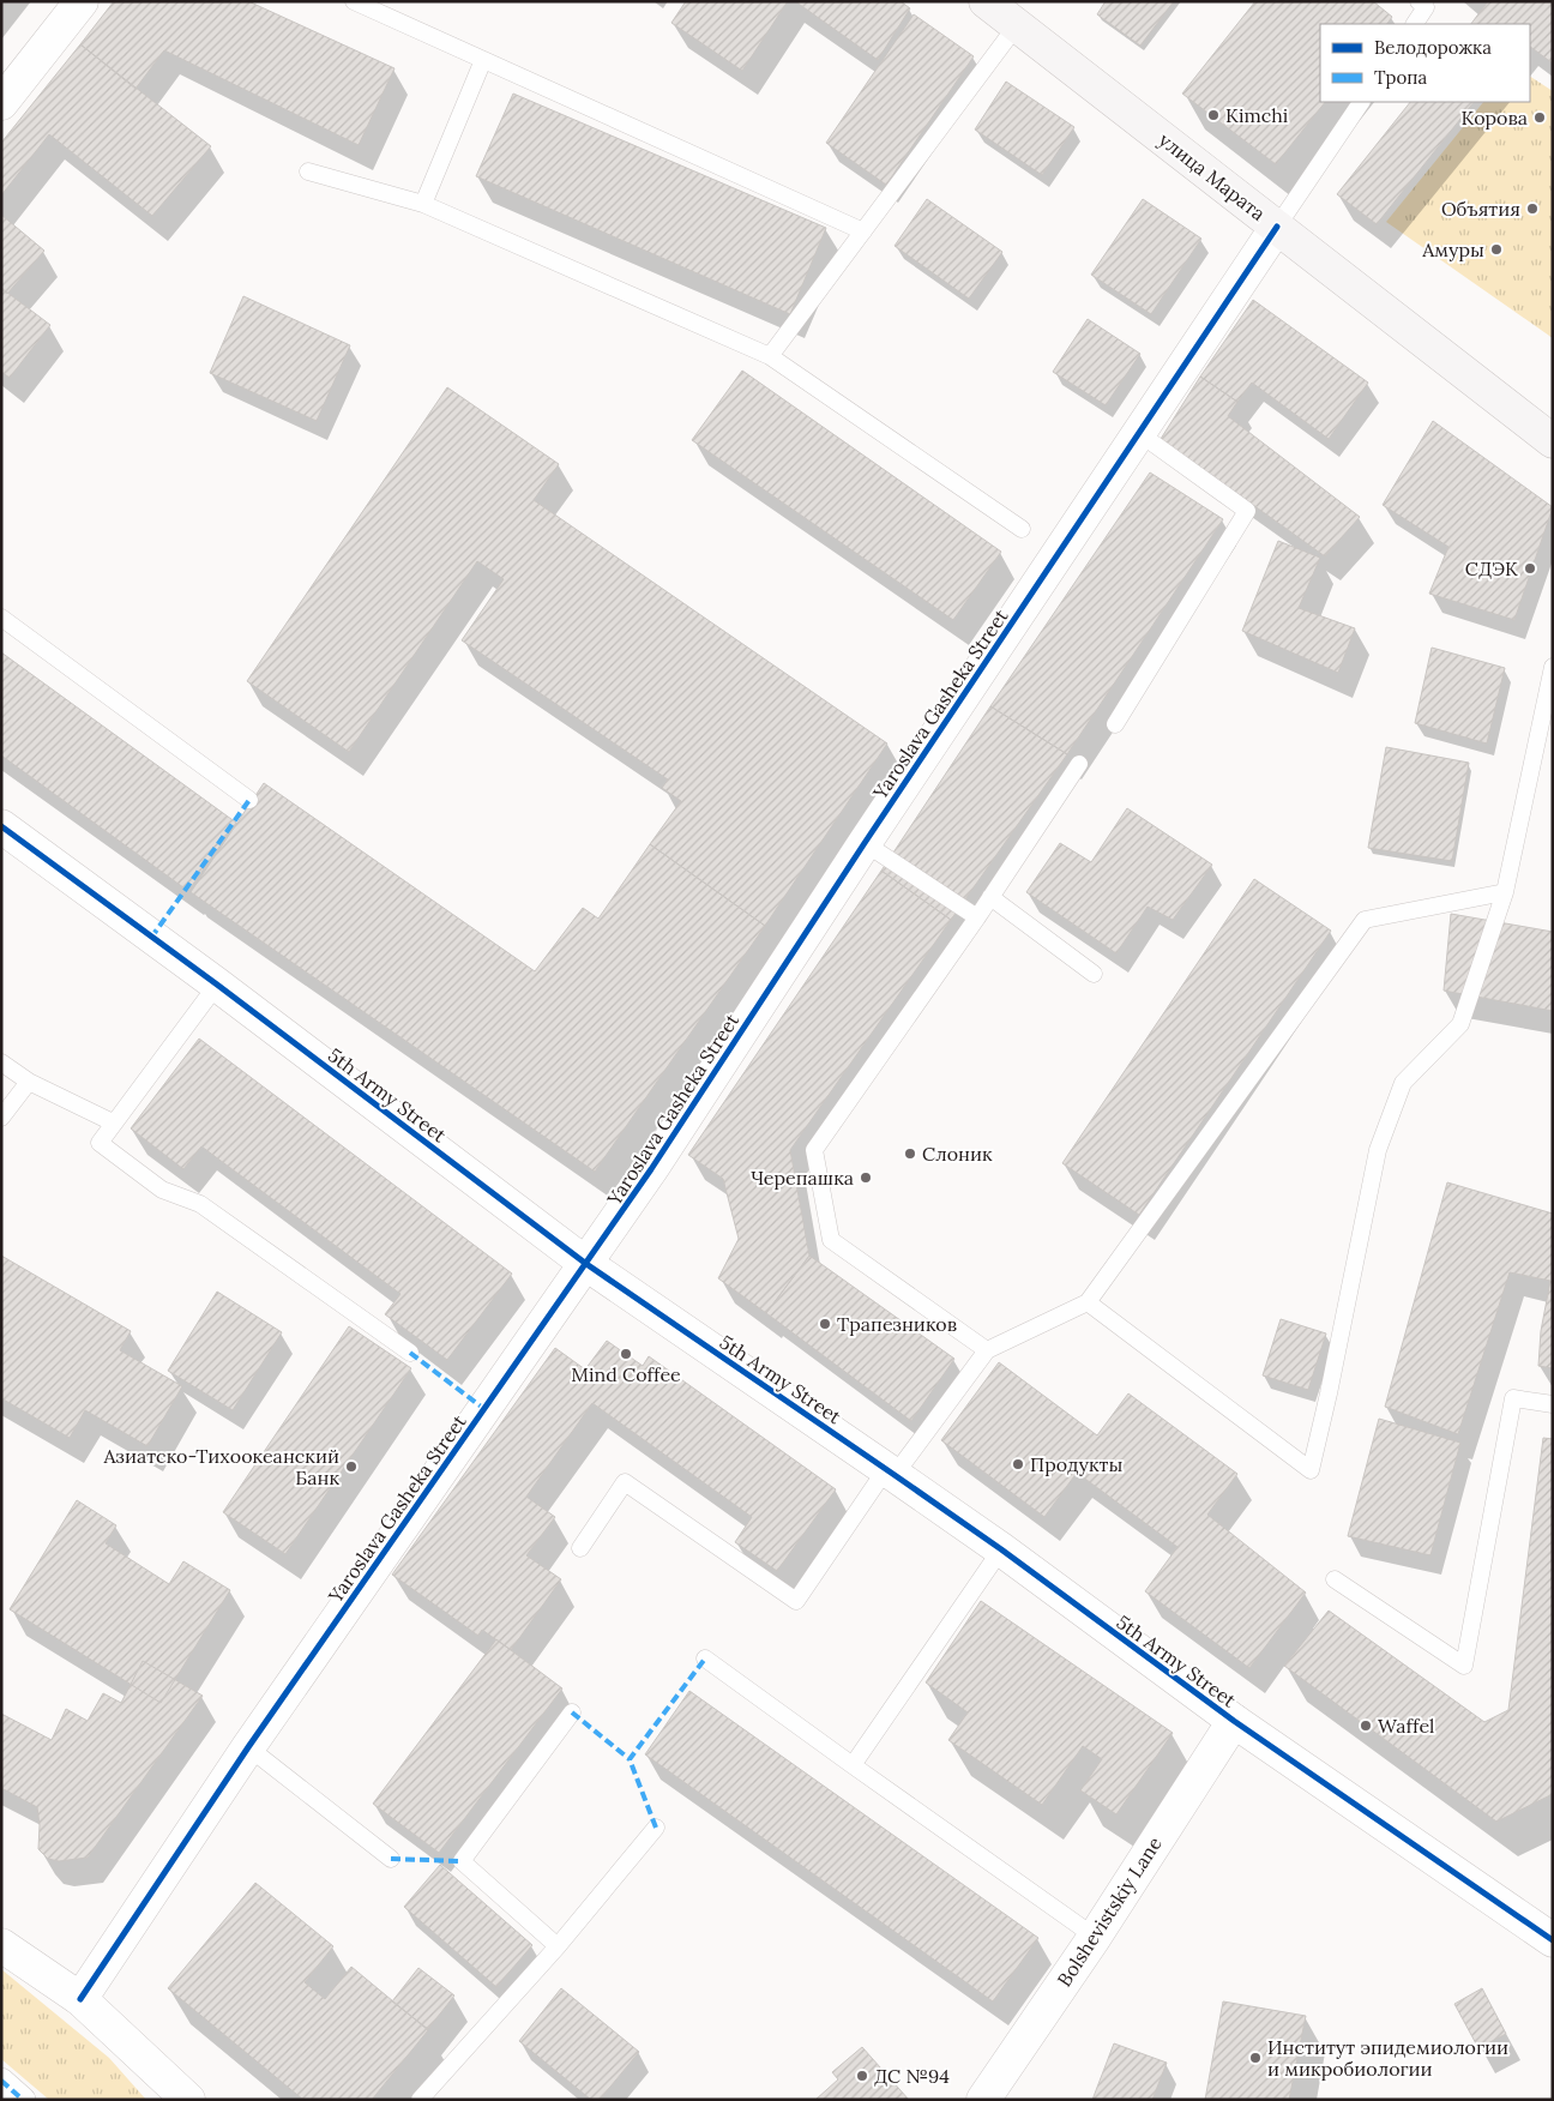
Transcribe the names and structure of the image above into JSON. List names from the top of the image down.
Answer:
{
  "streets": {
    "main road": ["улица Марата"],
    "street": ["Yaroslava Gasheka Street", "5th Army Street", "Bolshevistskiy Lane"]
  },
  "crossings": [
    ["улица Марата", "Yaroslava Gasheka Street"],
    ["Yaroslava Gasheka Street", "5th Army Street"],
    ["5th Army Street", "Bolshevistskiy Lane"]
  ],
  "places": [
    "Kimchi",
    "Корова",
    "Объятия",
    "Амуры",
    "СДЭК",
    "Слоник",
    "Черепашка",
    "Трапезников",
    "Mind Coffee",
    "Продукты",
    "Азиатско-Тихоокеанский Банк",
    "Waffel",
    "Институт эпидемиологии и микробиологии",
    "ДС №94"
  ],
  "legend": ["Велодорожка", "Тропа"]
}
